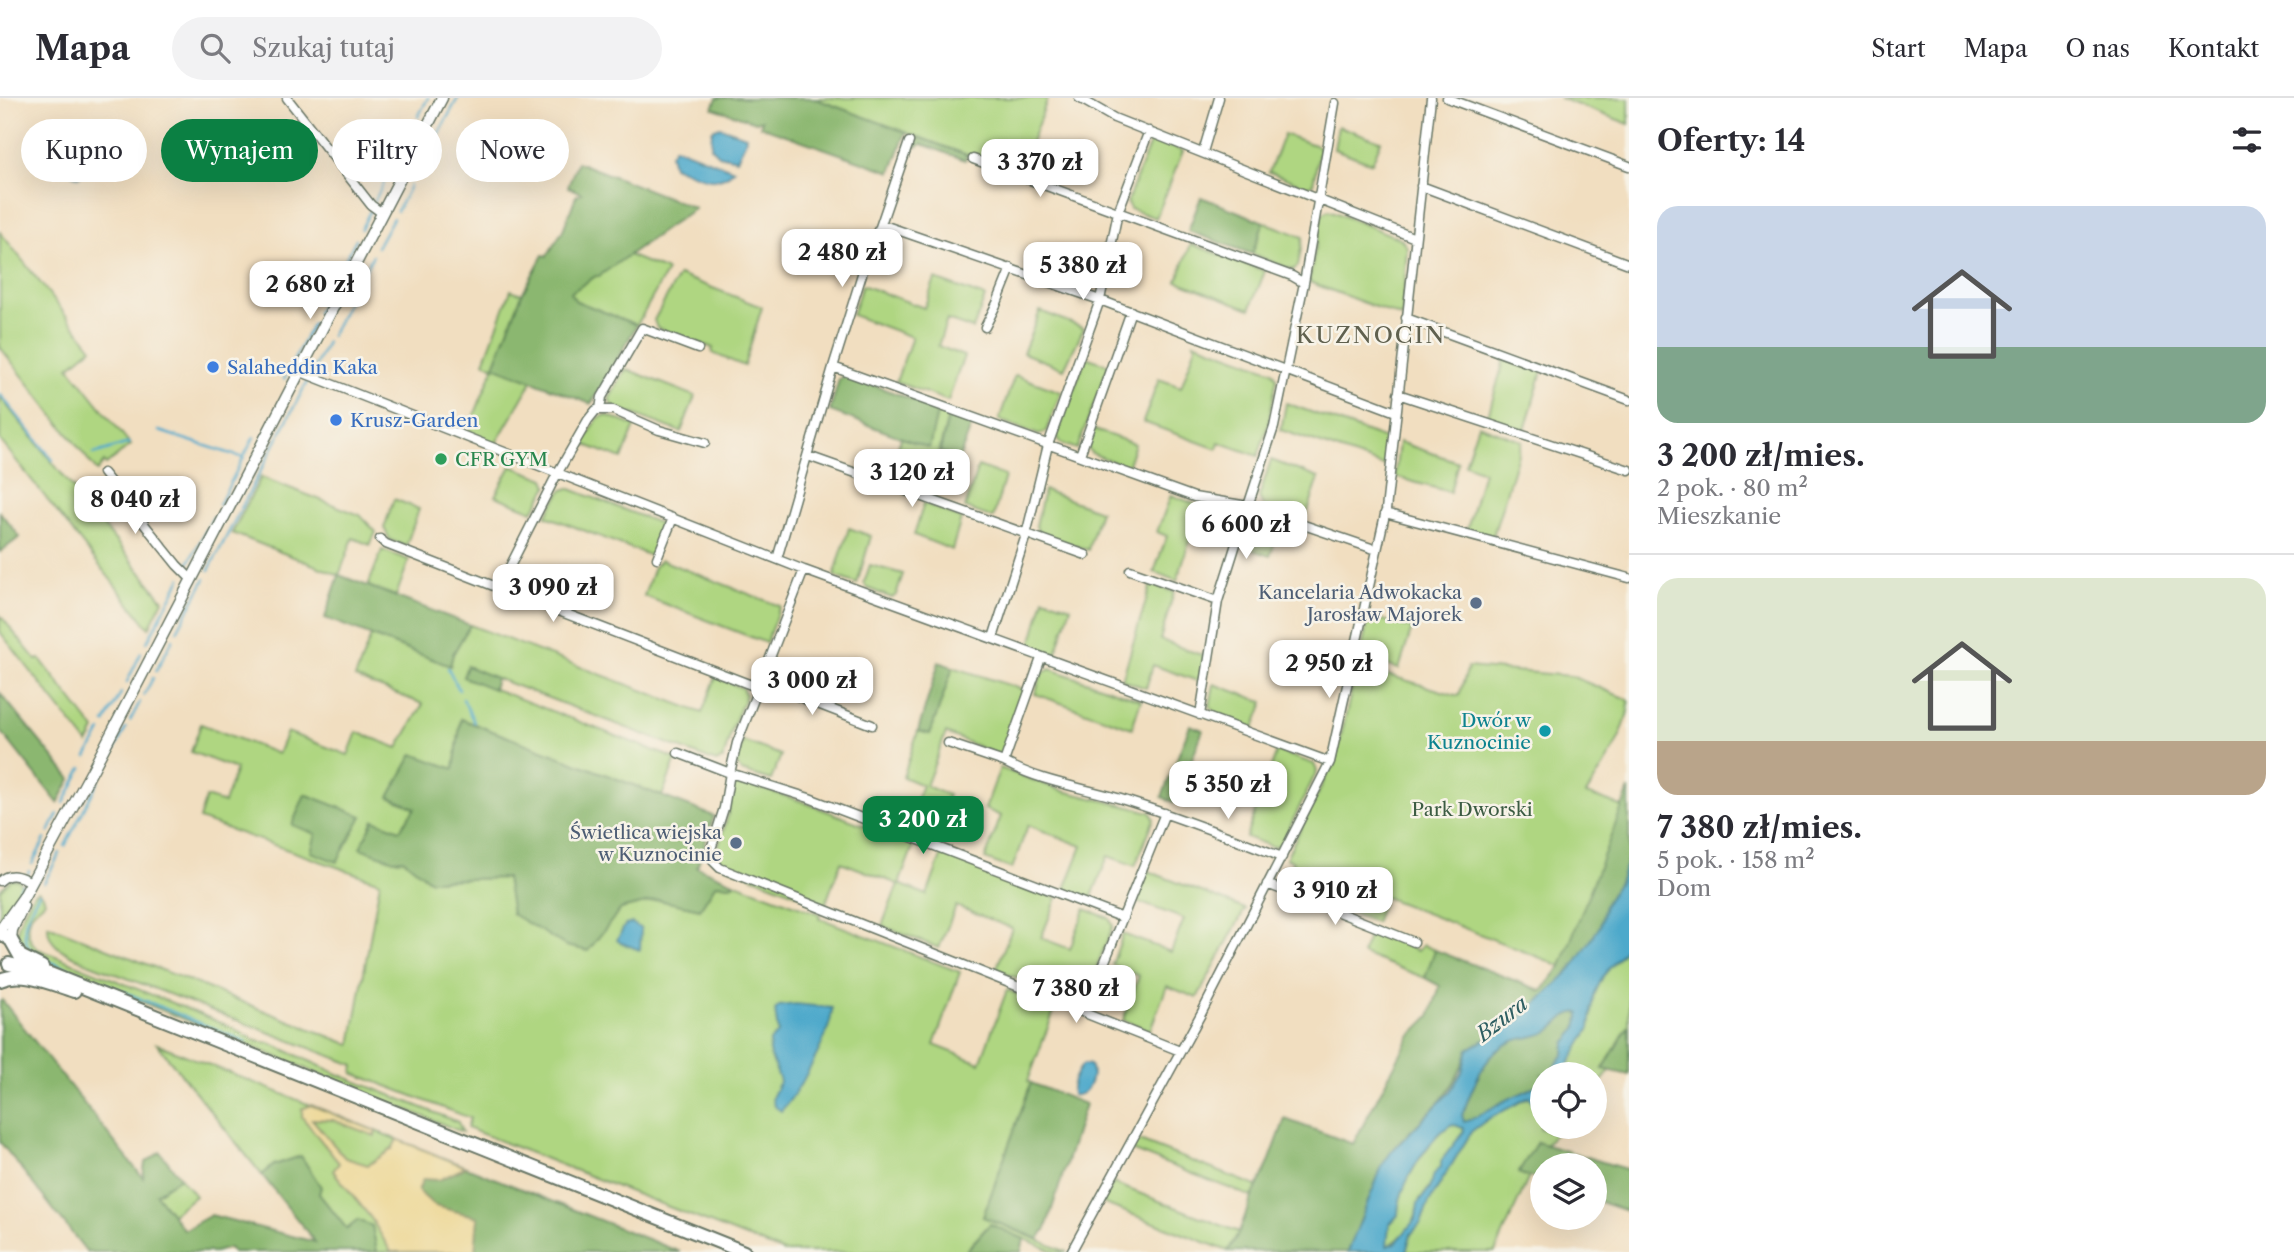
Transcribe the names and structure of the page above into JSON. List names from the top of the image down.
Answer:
{
  "districts": ["KUZNOCIN"],
  "water": ["Bzura"],
  "parks": ["Park Dworski"],
  "places": [
    "Salaheddin Kaka",
    "Krusz-Garden",
    "CFR GYM",
    "Kancelaria Adwokacka Jarosław Majorek",
    "Dwór w Kuznocinie",
    "Świetlica wiejska w Kuznocinie"
  ],
  "page": {
    "header": "Mapa",
    "search": "Szukaj tutaj",
    "nav": [
      "Start",
      "Mapa",
      "O nas",
      "Kontakt"
    ],
    "heading": "Oferty: 14",
    "chip": [
      "Kupno",
      "Wynajem",
      "Filtry",
      "Nowe"
    ],
    "price": [
      "3 370 zł",
      "2 480 zł",
      "5 380 zł",
      "2 680 zł",
      "3 120 zł",
      "8 040 zł",
      "6 600 zł",
      "3 090 zł",
      "2 950 zł",
      "3 000 zł",
      "5 350 zł",
      "3 200 zł",
      "3 910 zł",
      "7 380 zł"
    ],
    "list": [
      {
        "name": "3 200 zł/mies.",
        "note": "2 pok. · 80 m² · Mieszkanie"
      },
      {
        "name": "7 380 zł/mies.",
        "note": "5 pok. · 158 m² · Dom"
      }
    ]
  }
}
